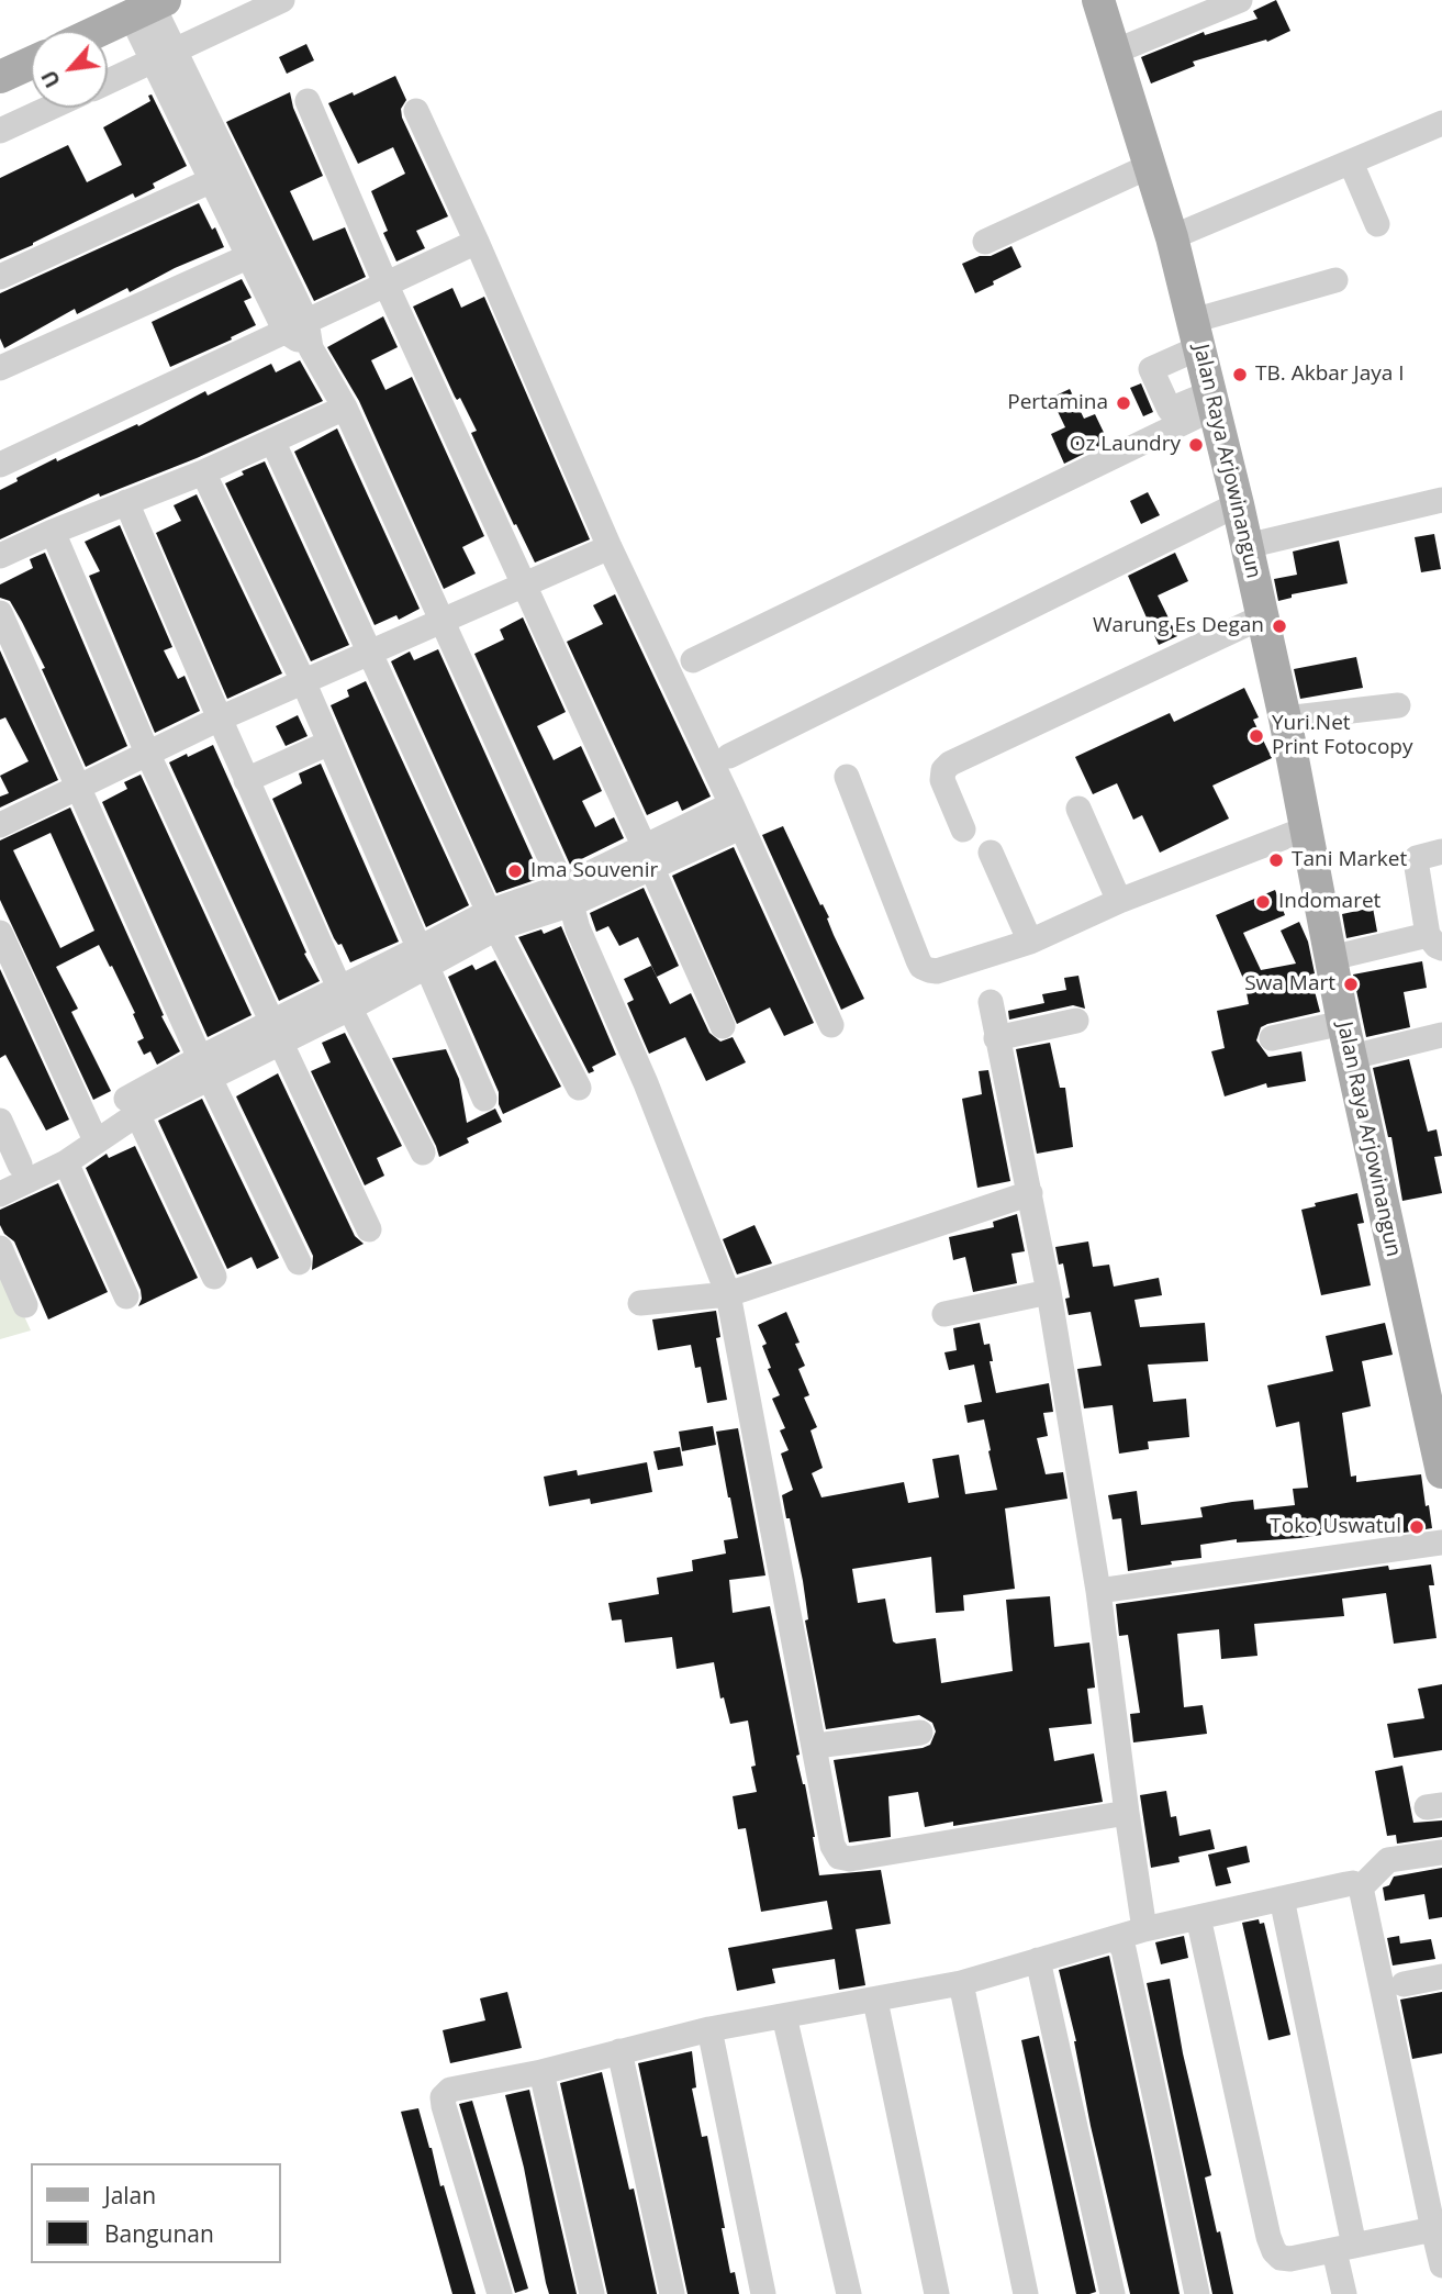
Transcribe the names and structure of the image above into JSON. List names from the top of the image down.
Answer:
{
  "streets": {
    "main road": ["Jalan Raya Arjowinangun"]
  },
  "places": [
    "TB. Akbar Jaya I",
    "Pertamina",
    "Oz Laundry",
    "Warung Es Degan",
    "Yuri.Net Print Fotocopy",
    "Tani Market",
    "Ima Souvenir",
    "Indomaret",
    "Swa Mart",
    "Toko Uswatul"
  ],
  "legend": ["Jalan", "Bangunan"],
  "north": "bottom left"
}
